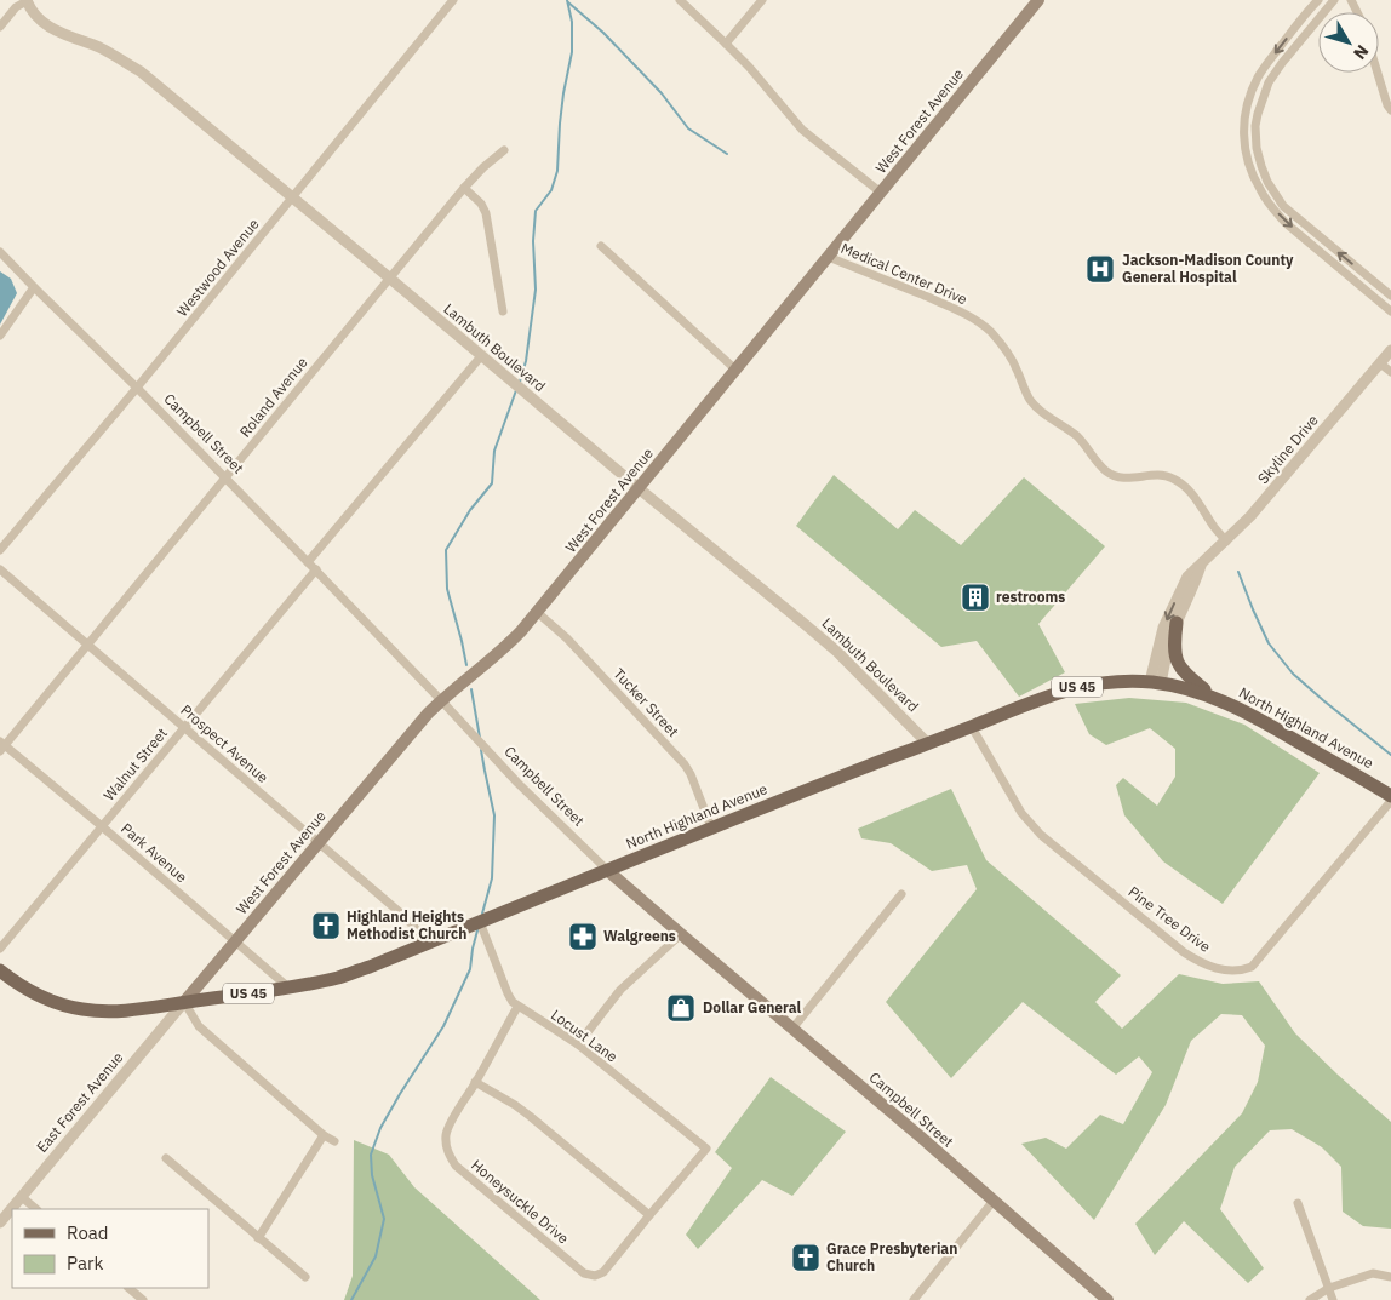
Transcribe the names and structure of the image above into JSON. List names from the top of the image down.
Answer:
{
  "streets": {
    "main road": [
      "West Forest Avenue",
      "Campbell Street",
      "US 45",
      "North Highland Avenue"
    ],
    "street": [
      "Westwood Avenue",
      "Medical Center Drive",
      "Lambuth Boulevard",
      "Roland Avenue",
      "Skyline Drive",
      "Tucker Street",
      "Prospect Avenue",
      "Walnut Street",
      "Park Avenue",
      "Pine Tree Drive",
      "Locust Lane",
      "East Forest Avenue",
      "Honeysuckle Drive"
    ]
  },
  "crossings": [
    ["West Forest Avenue", "Medical Center Drive"],
    ["West Forest Avenue", "Lambuth Boulevard"],
    ["West Forest Avenue", "Campbell Street"],
    ["West Forest Avenue", "Tucker Street"],
    ["West Forest Avenue", "North Highland Avenue"],
    ["West Forest Avenue", "Prospect Avenue"],
    ["West Forest Avenue", "Park Avenue"],
    ["West Forest Avenue", "East Forest Avenue"],
    ["Westwood Avenue", "Lambuth Boulevard"],
    ["Westwood Avenue", "Campbell Street"],
    ["Medical Center Drive", "Skyline Drive"],
    ["Lambuth Boulevard", "Roland Avenue"],
    ["Lambuth Boulevard", "North Highland Avenue"],
    ["Roland Avenue", "Campbell Street"],
    ["Roland Avenue", "Prospect Avenue"],
    ["Roland Avenue", "Park Avenue"],
    ["Campbell Street", "North Highland Avenue"],
    ["Campbell Street", "Walnut Street"],
    ["Skyline Drive", "North Highland Avenue"],
    ["Tucker Street", "North Highland Avenue"],
    ["North Highland Avenue", "Prospect Avenue"],
    ["North Highland Avenue", "Park Avenue"],
    ["North Highland Avenue", "Pine Tree Drive"],
    ["North Highland Avenue", "Locust Lane"],
    ["North Highland Avenue", "East Forest Avenue"],
    ["Prospect Avenue", "Walnut Street"],
    ["Walnut Street", "Park Avenue"],
    ["Locust Lane", "Honeysuckle Drive"]
  ],
  "places": {
    "hospital": ["Jackson-Madison County General Hospital"],
    "building": ["restrooms"],
    "church": ["Highland Heights Methodist Church", "Grace Presbyterian Church"],
    "pharmacy": ["Walgreens"],
    "shop": ["Dollar General"]
  },
  "legend": ["Road", "Park"],
  "north": "bottom right"
}
